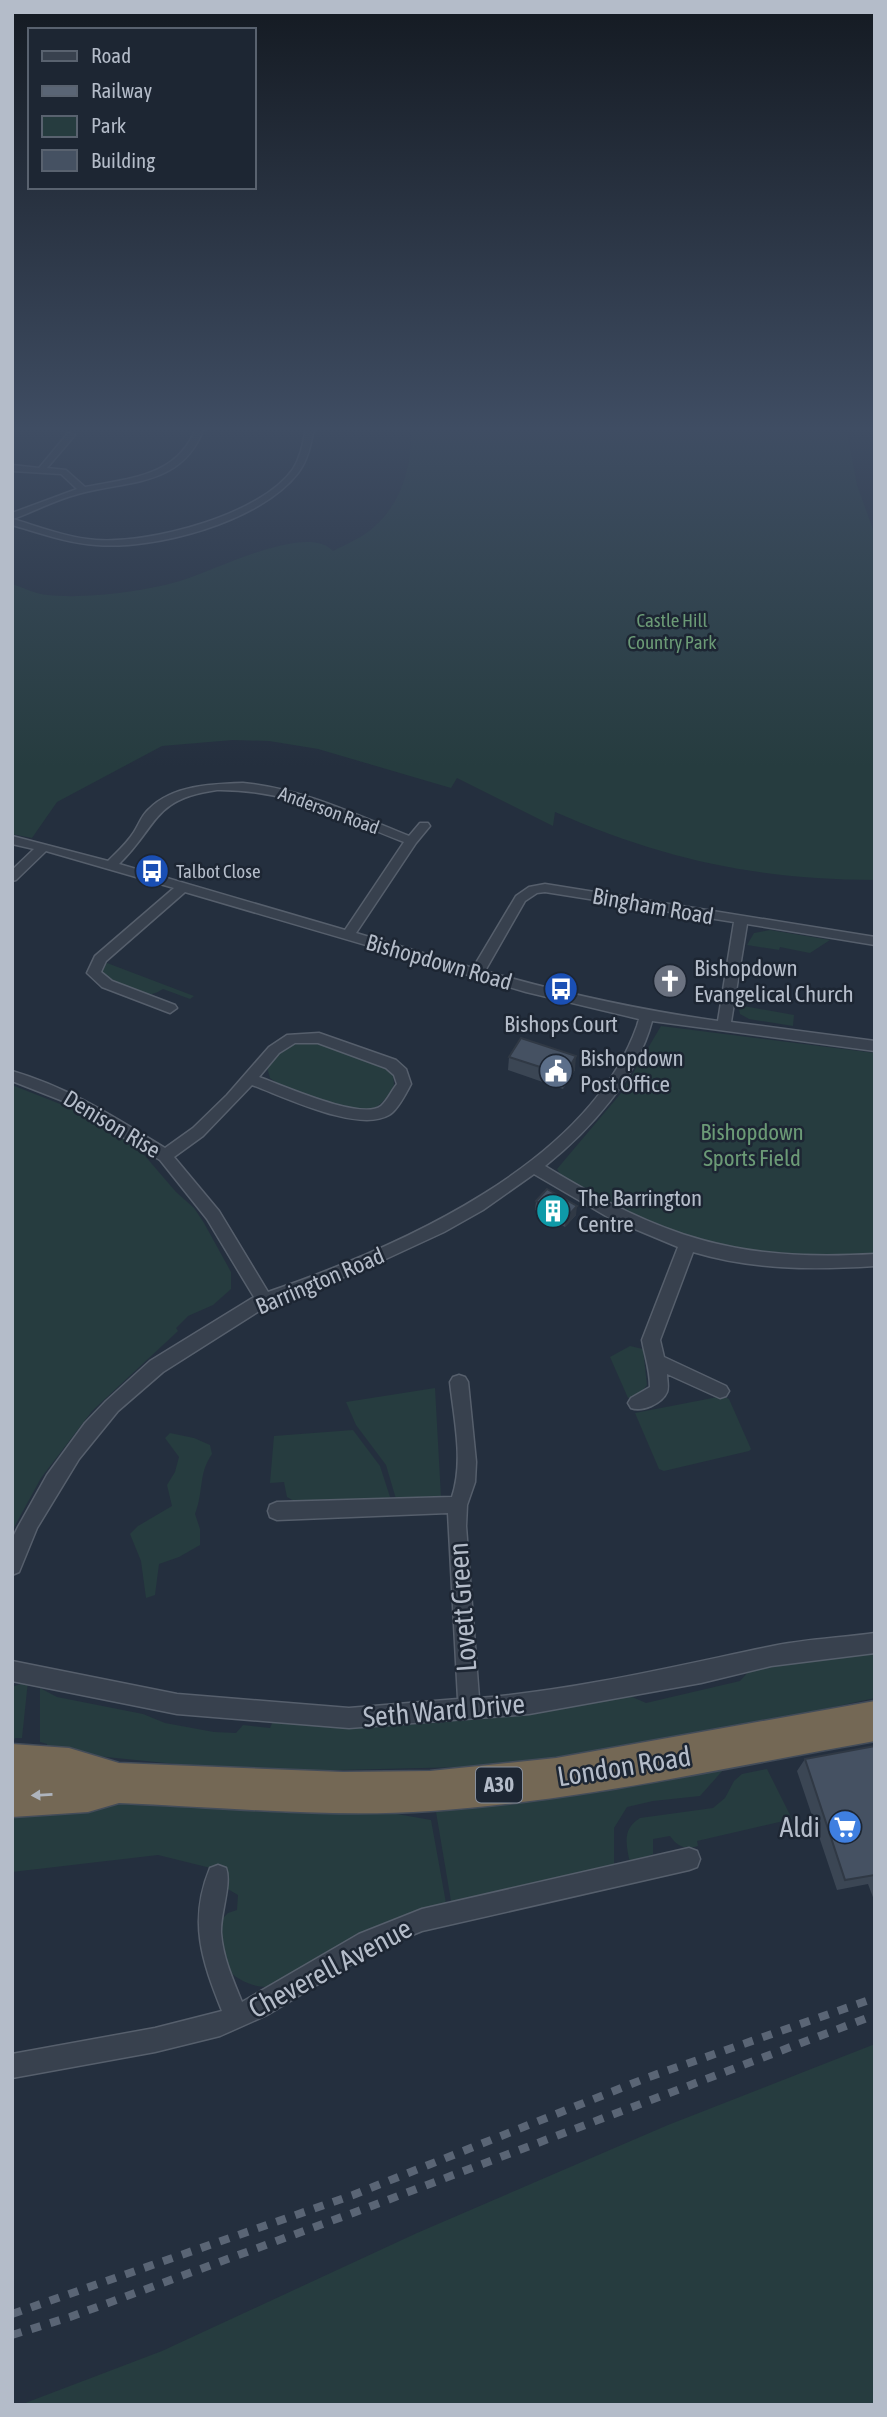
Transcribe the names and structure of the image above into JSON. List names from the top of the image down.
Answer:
{
  "streets": {
    "highway": ["London Road", "A30"],
    "street": [
      "Anderson Road",
      "Bingham Road",
      "Bishopdown Road",
      "Denison Rise",
      "Barrington Road",
      "Lovett Green",
      "Seth Ward Drive",
      "Cheverell Avenue"
    ]
  },
  "crossings": [
    ["Anderson Road", "Bishopdown Road"],
    ["Bingham Road", "Bishopdown Road"],
    ["Bishopdown Road", "Barrington Road"],
    ["Denison Rise", "Barrington Road"],
    ["Lovett Green", "Seth Ward Drive"]
  ],
  "parks": ["Castle Hill Country Park", "Bishopdown Sports Field"],
  "places": {
    "bus stop": ["Talbot Close", "Bishops Court"],
    "church": ["Bishopdown Evangelical Church"],
    "public building": ["Bishopdown Post Office"],
    "building": ["The Barrington Centre"],
    "supermarket": ["Aldi"]
  },
  "legend": [
    "Road",
    "Railway",
    "Park",
    "Building"
  ]
}
